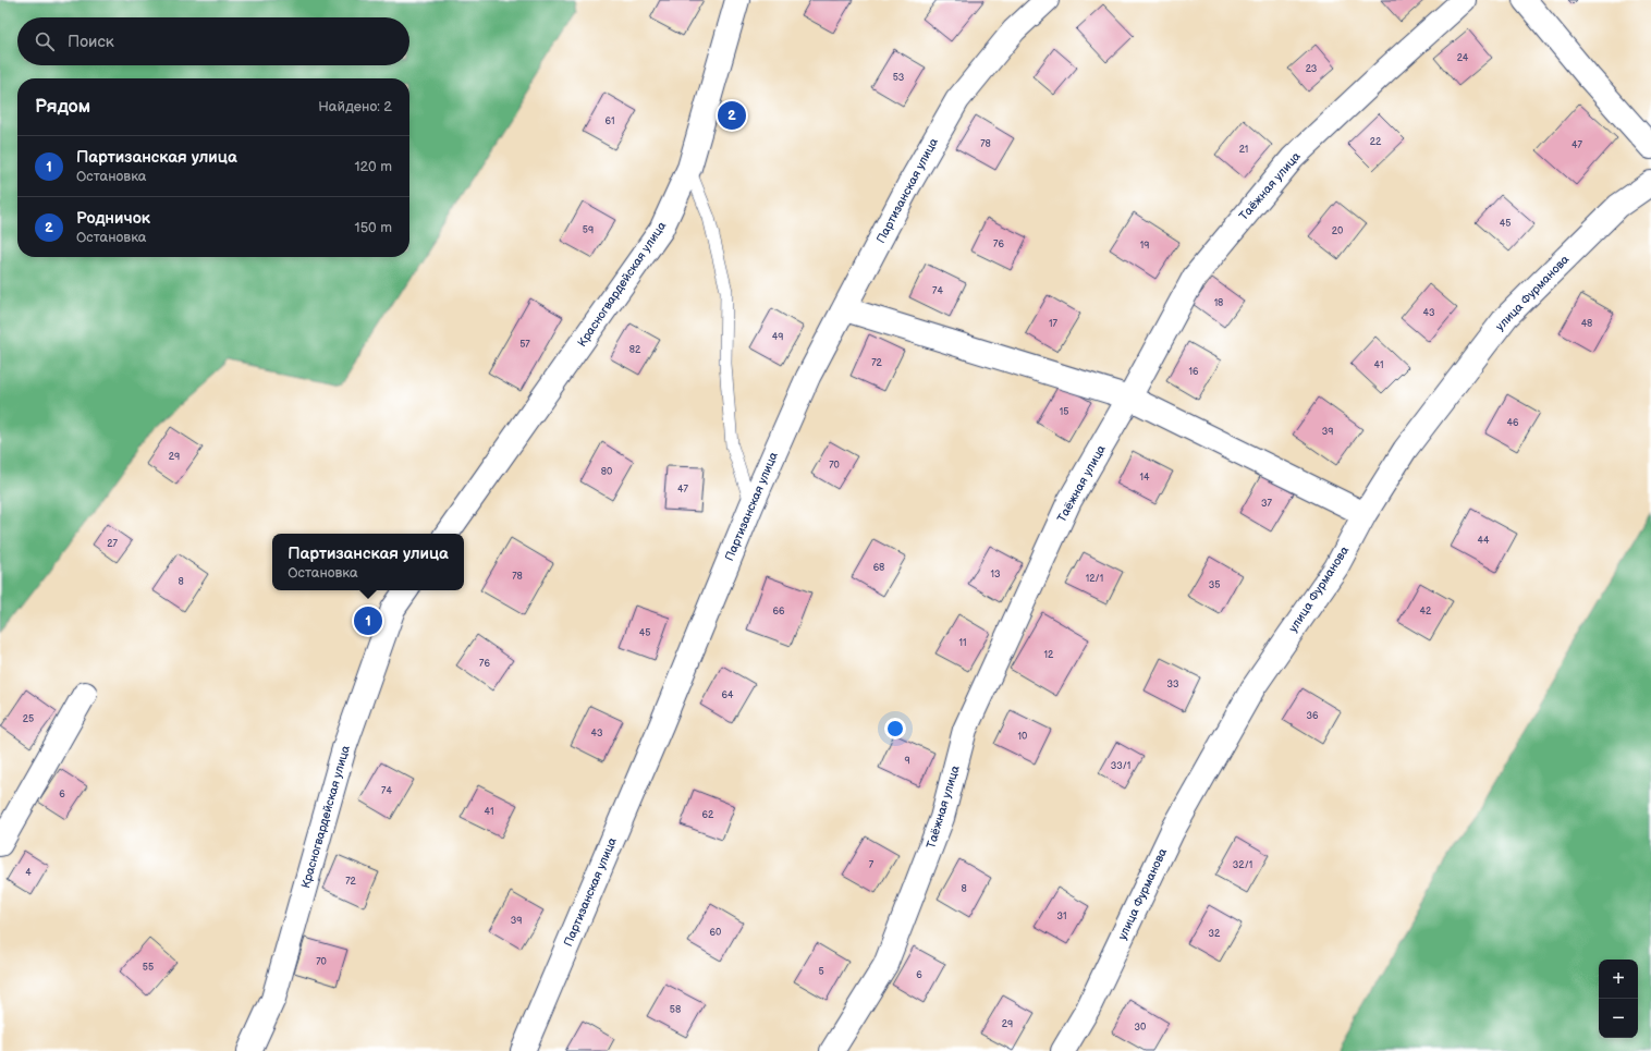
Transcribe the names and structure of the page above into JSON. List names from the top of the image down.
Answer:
{
  "streets": {
    "street": [
      "Таёжная улица",
      "Партизанская улица",
      "Красногвардейская улица",
      "улица Фурманова"
    ]
  },
  "house_numbers": [
    "24",
    "23",
    "53",
    "61",
    "22",
    "78",
    "47",
    "21",
    "45",
    "59",
    "20",
    "76",
    "19",
    "74",
    "18",
    "43",
    "17",
    "48",
    "49",
    "57",
    "82",
    "72",
    "41",
    "16",
    "15",
    "46",
    "39",
    "29",
    "70",
    "80",
    "14",
    "47",
    "37",
    "44",
    "27",
    "68",
    "13",
    "78",
    "12/1",
    "8",
    "35",
    "66",
    "42",
    "45",
    "11",
    "12",
    "76",
    "33",
    "64",
    "36",
    "25",
    "43",
    "10",
    "9",
    "33/1",
    "74",
    "6",
    "41",
    "62",
    "7",
    "32/1",
    "4",
    "72",
    "8",
    "31",
    "39",
    "60",
    "32",
    "70",
    "55",
    "5",
    "6",
    "58",
    "29",
    "30"
  ],
  "page": {
    "search": "Поиск",
    "heading": ["Рядом", "Найдено: 2"],
    "pins": ["2", "1"],
    "list": [
      {
        "mark": "1",
        "name": "Партизанская улица",
        "note": "Остановка",
        "value": "120 m"
      },
      {
        "mark": "2",
        "name": "Родничок",
        "note": "Остановка",
        "value": "150 m"
      }
    ],
    "popup": ["Партизанская улица", "Остановка"],
    "map_buttons": ["+", "−"]
  }
}
